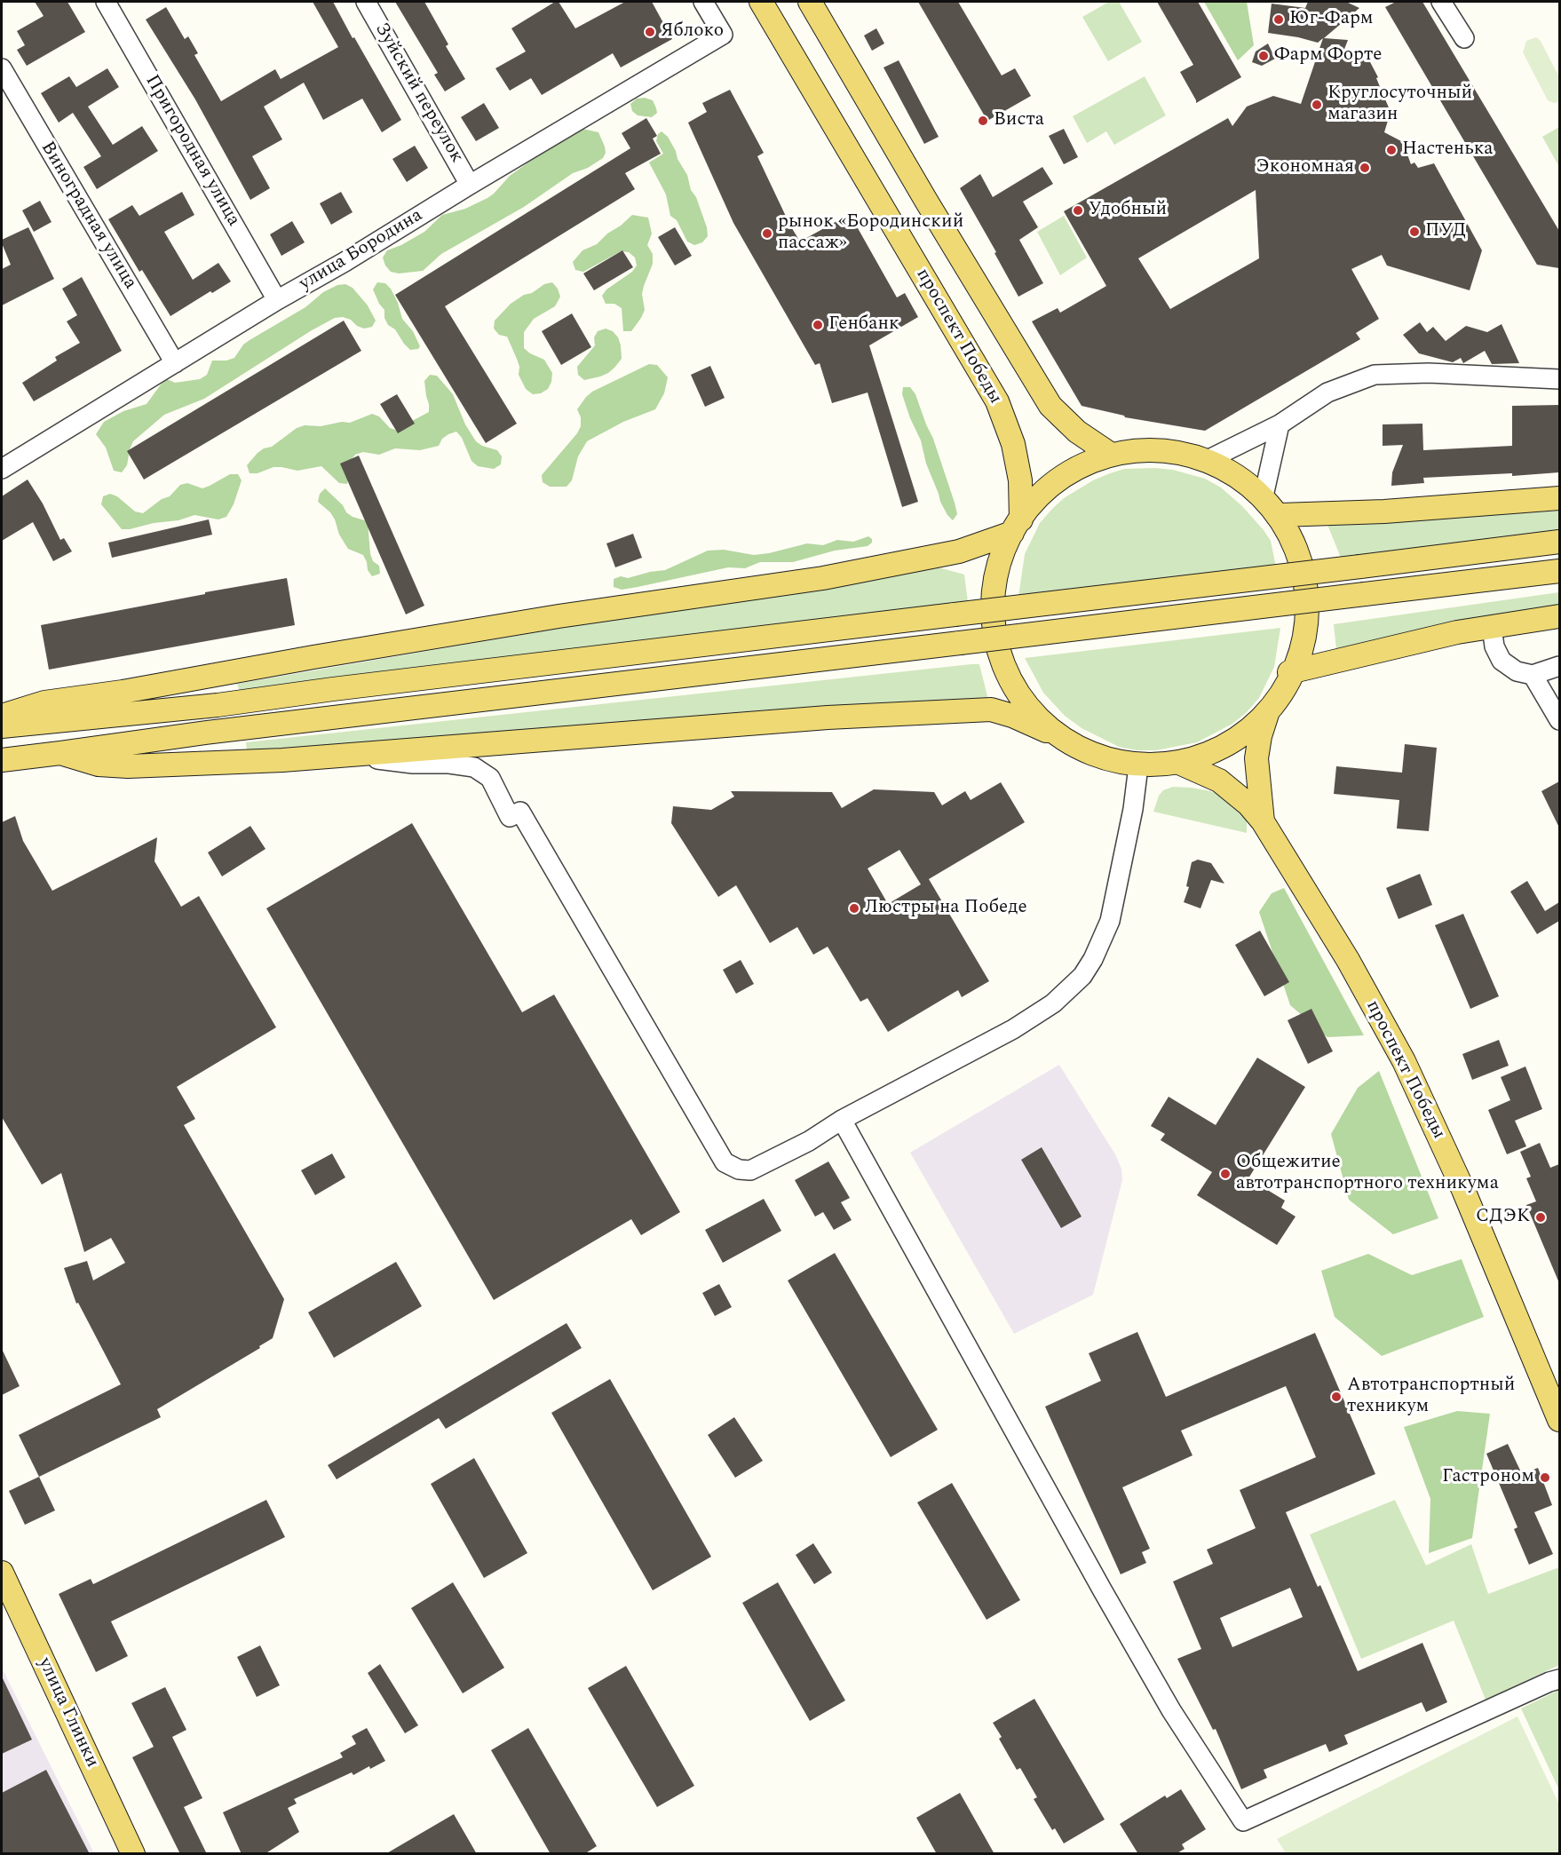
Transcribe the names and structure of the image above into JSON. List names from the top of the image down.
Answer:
{
  "streets": {
    "main road": ["проспект Победы", "улица Глинки"],
    "street": [
      "Зуйский переулок",
      "Пригородная улица",
      "Виноградная улица",
      "улица Бородина"
    ]
  },
  "crossings": [
    ["Зуйский переулок", "улица Бородина"],
    ["Пригородная улица", "улица Бородина"],
    ["Виноградная улица", "улица Бородина"]
  ],
  "places": [
    "Юг-Фарм",
    "Яблоко",
    "Фарм Форте",
    "Круглосуточный магазин",
    "Виста",
    "Настенька",
    "Экономная",
    "Удобный",
    "ПУД",
    "рынок «Бородинский пассаж»",
    "Генбанк",
    "Люстры на Победе",
    "Общежитие автотранспортного техникума",
    "СДЭК",
    "Автотранспортный техникум",
    "Гастроном"
  ]
}
